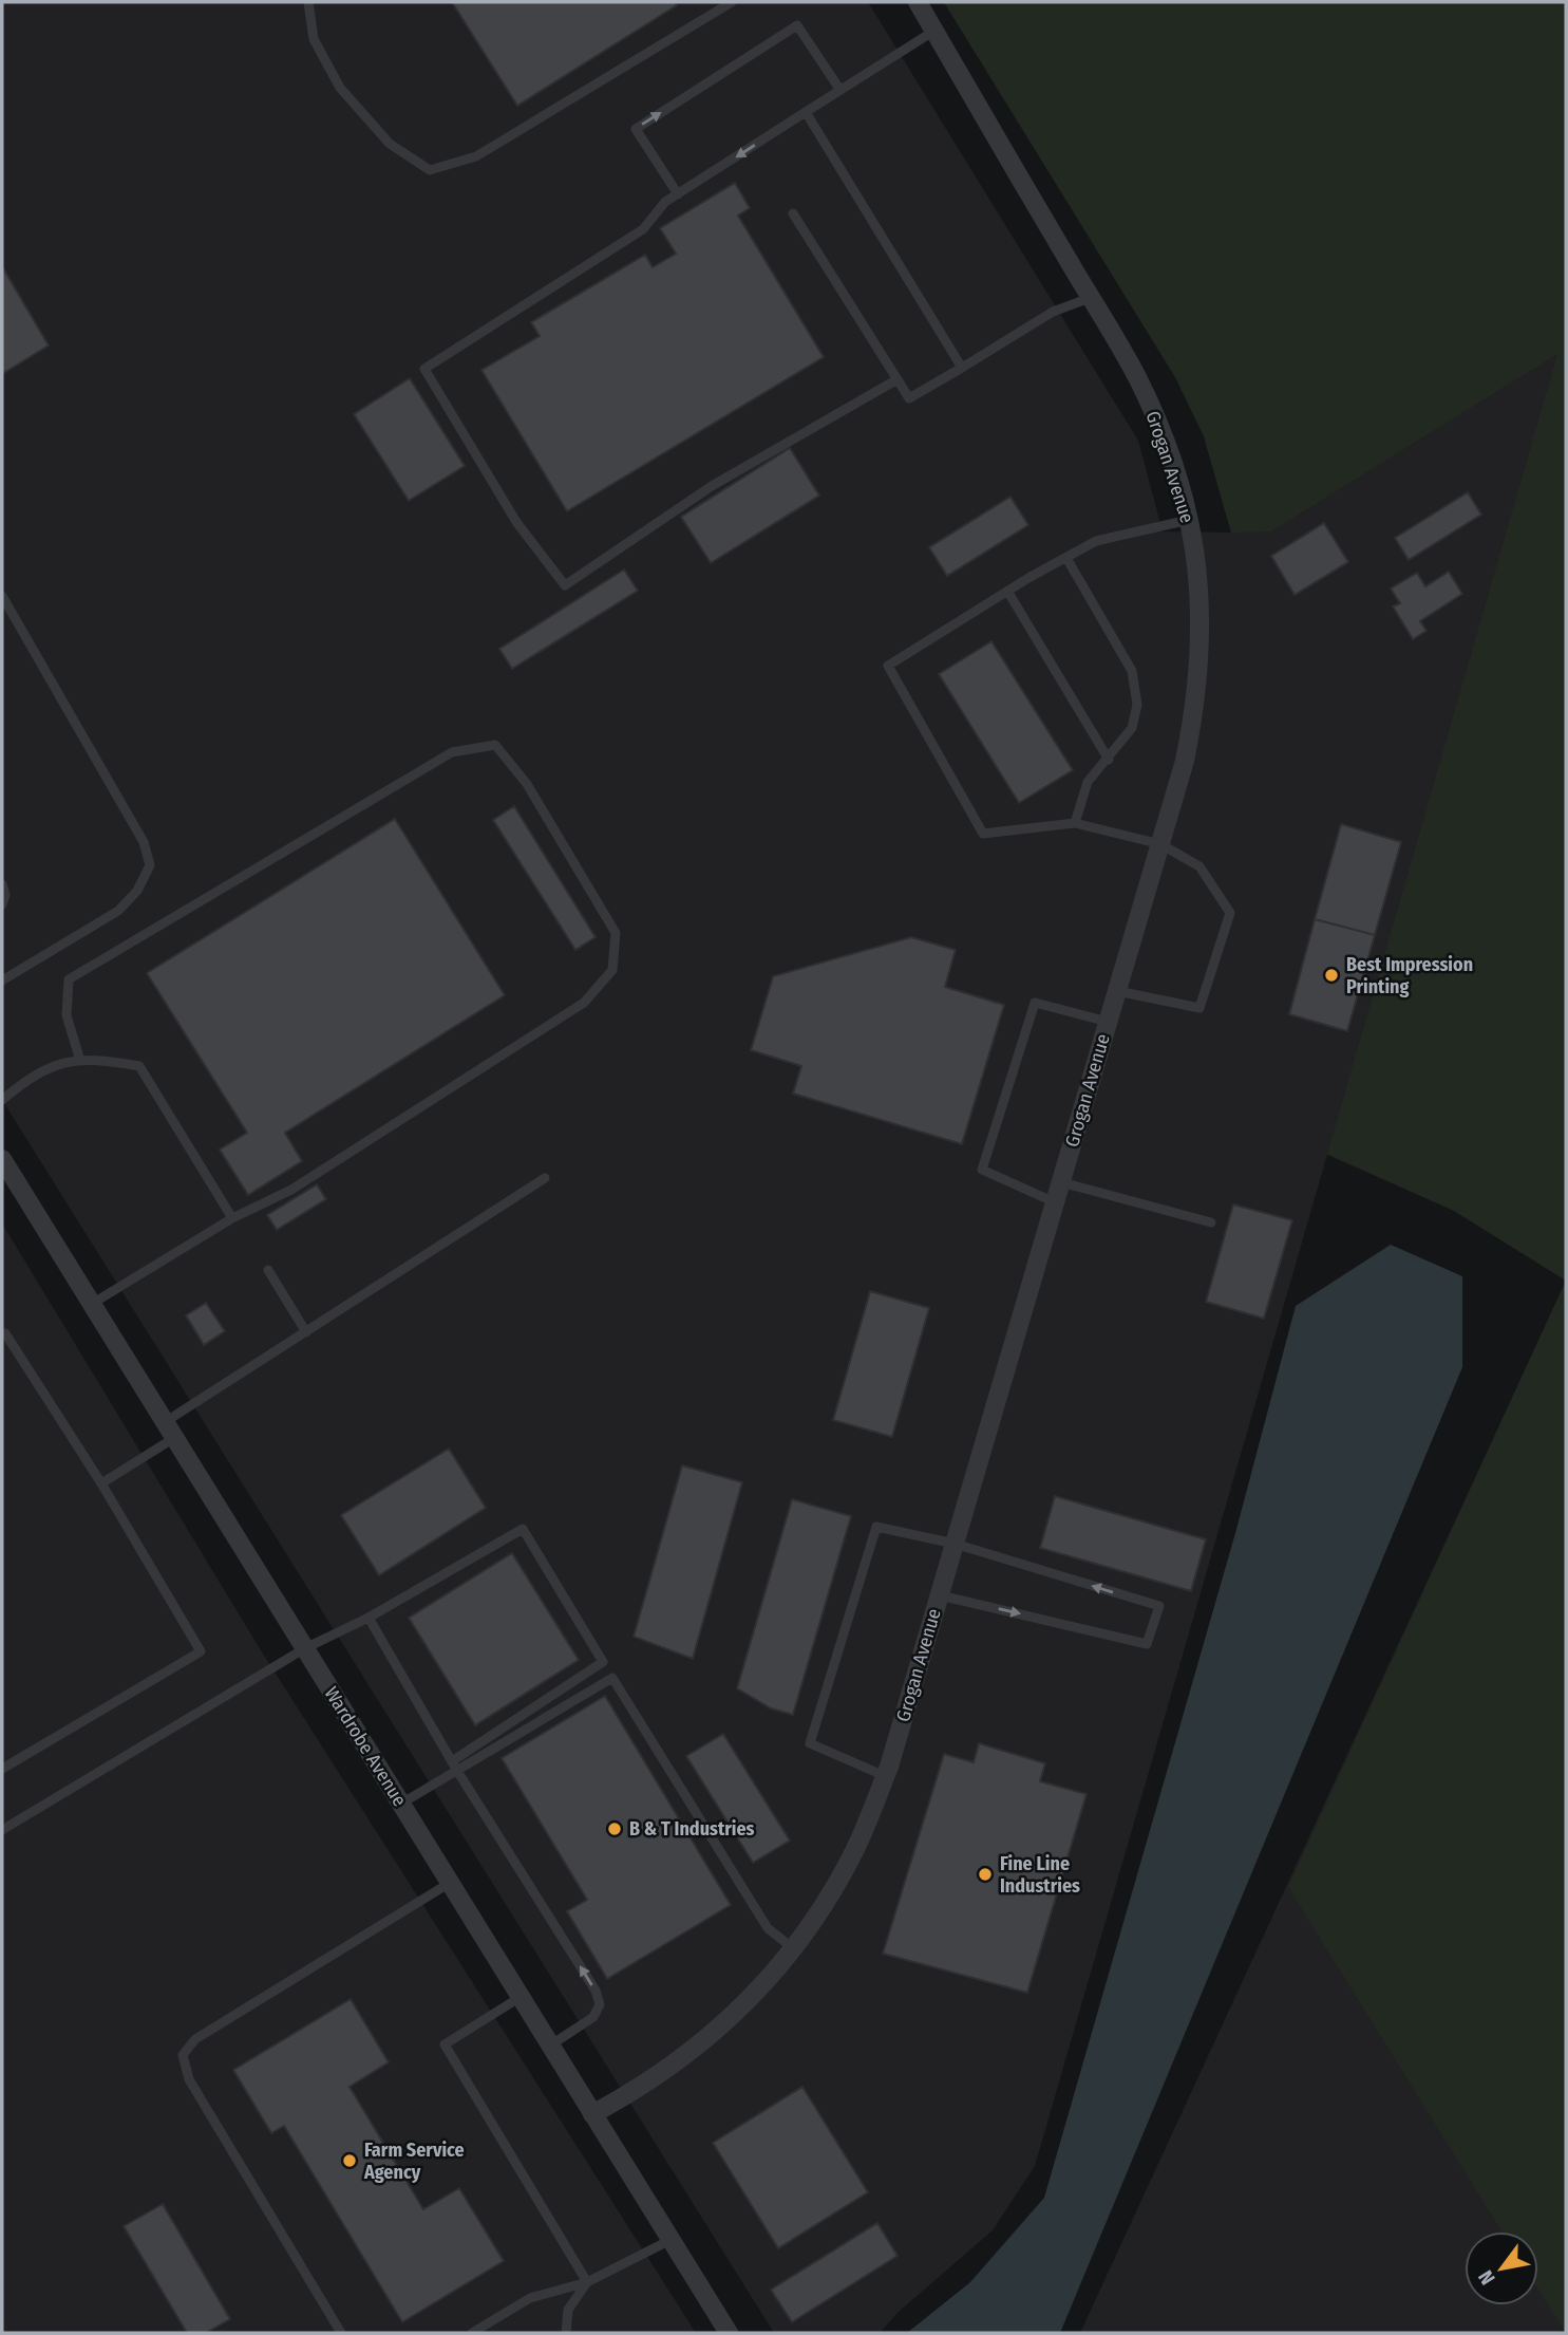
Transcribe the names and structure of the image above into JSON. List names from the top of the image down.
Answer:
{
  "streets": {
    "street": ["Grogan Avenue", "Wardrobe Avenue"]
  },
  "crossings": [
    ["Grogan Avenue", "Wardrobe Avenue"]
  ],
  "places": [
    "Best Impression Printing",
    "B & T Industries",
    "Fine Line Industries",
    "Farm Service Agency"
  ],
  "north": "bottom left"
}
